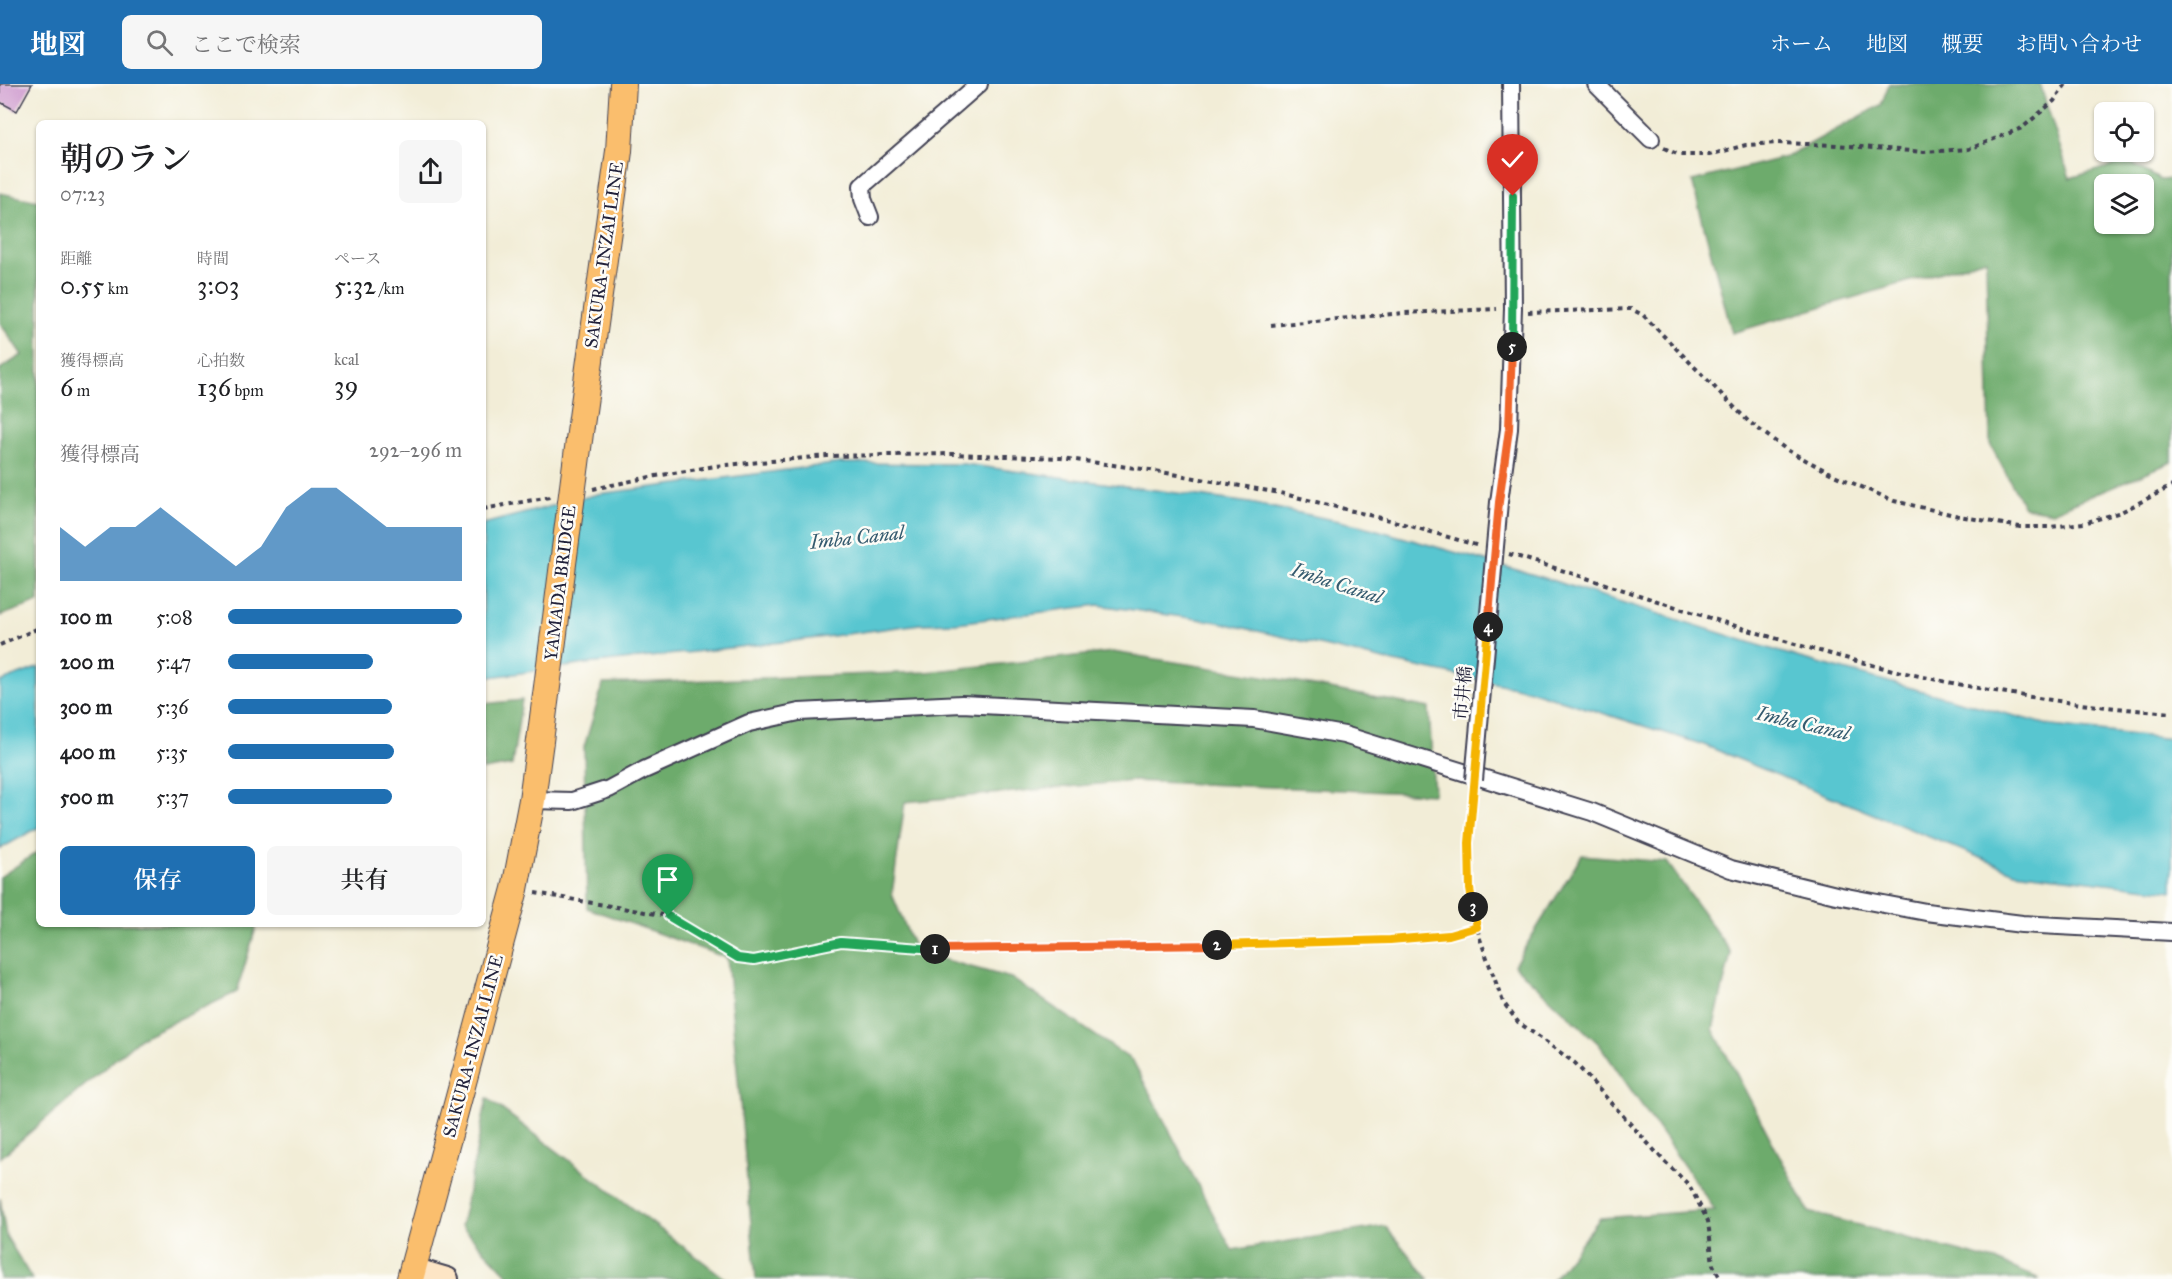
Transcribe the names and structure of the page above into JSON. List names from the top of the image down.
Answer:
{
  "streets": {
    "main road": ["SAKURA-INZAI LINE", "YAMADA BRIDGE"],
    "street": ["市井橋"]
  },
  "crossings": [
    ["SAKURA-INZAI LINE", "YAMADA BRIDGE"]
  ],
  "water": ["Imba Canal"],
  "page": {
    "header": "地図",
    "search": "ここで検索",
    "nav": [
      "ホーム",
      "地図",
      "概要",
      "お問い合わせ"
    ],
    "heading": ["朝のラン", "07:23"],
    "stats": [
      ["距離", "0.55 km"],
      ["時間", "3:03"],
      ["ペース", "5:32 /km"],
      ["獲得標高", "6 m"],
      ["心拍数", "136 bpm"],
      ["kcal", "39"]
    ],
    "pins": [
      "5",
      "4",
      "3",
      "2",
      "1"
    ],
    "chart": ["獲得標高", "292–296 m"],
    "list": [
      {
        "name": "100 m",
        "note": "5:08"
      },
      {
        "name": "200 m",
        "note": "5:47"
      },
      {
        "name": "300 m",
        "note": "5:36"
      },
      {
        "name": "400 m",
        "note": "5:35"
      },
      {
        "name": "500 m",
        "note": "5:37"
      }
    ],
    "buttons": ["保存", "共有"]
  }
}
